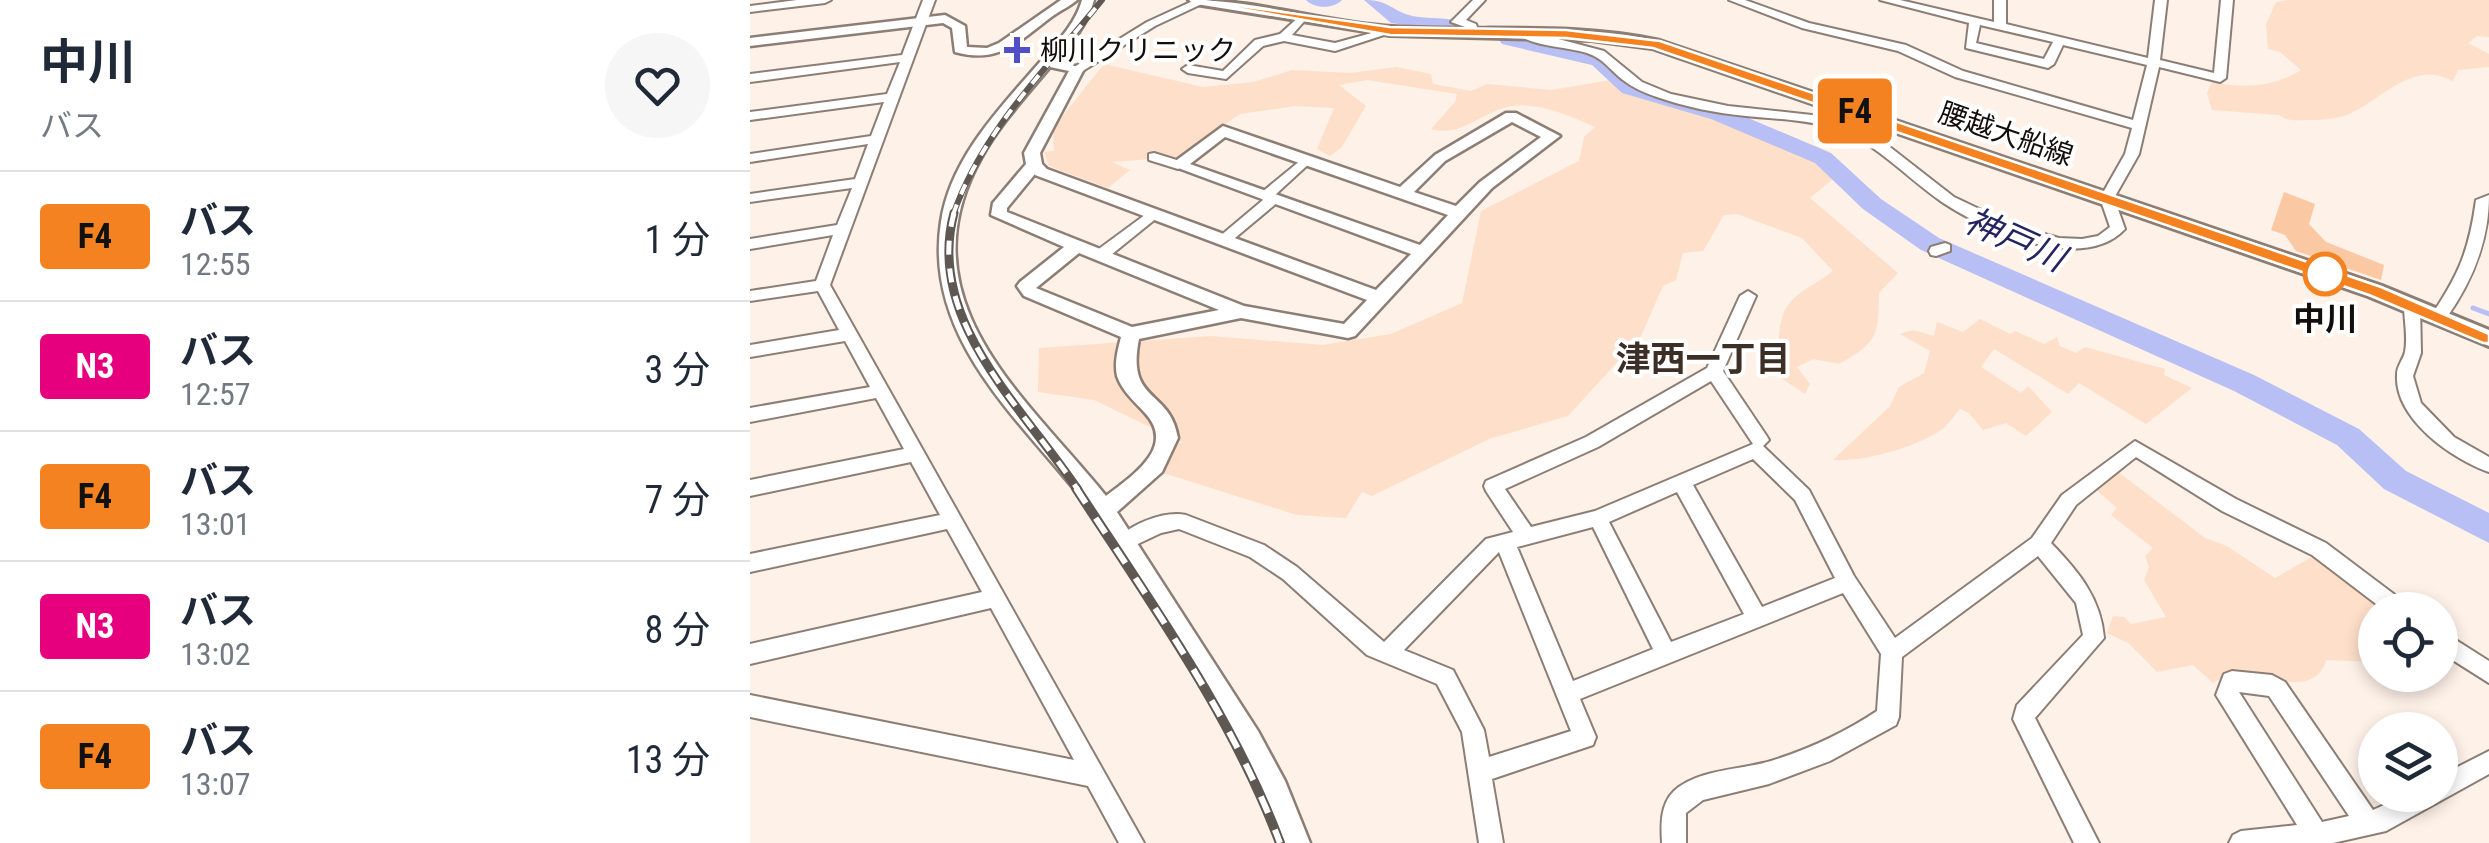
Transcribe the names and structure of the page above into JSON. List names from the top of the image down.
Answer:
{
  "streets": {
    "main road": ["腰越大船線"]
  },
  "districts": ["津西一丁目"],
  "water": ["神戸川"],
  "places": {
    "health": ["柳川クリニック"],
    "other": ["中川"]
  },
  "lines": ["bus line F4"],
  "page": {
    "heading": ["中川", "バス"],
    "on_map": "F4",
    "list": [
      {
        "mark": "F4",
        "name": "バス",
        "note": "12:55",
        "value": "1 分"
      },
      {
        "mark": "N3",
        "name": "バス",
        "note": "12:57",
        "value": "3 分"
      },
      {
        "mark": "F4",
        "name": "バス",
        "note": "13:01",
        "value": "7 分"
      },
      {
        "mark": "N3",
        "name": "バス",
        "note": "13:02",
        "value": "8 分"
      },
      {
        "mark": "F4",
        "name": "バス",
        "note": "13:07",
        "value": "13 分"
      }
    ]
  }
}
